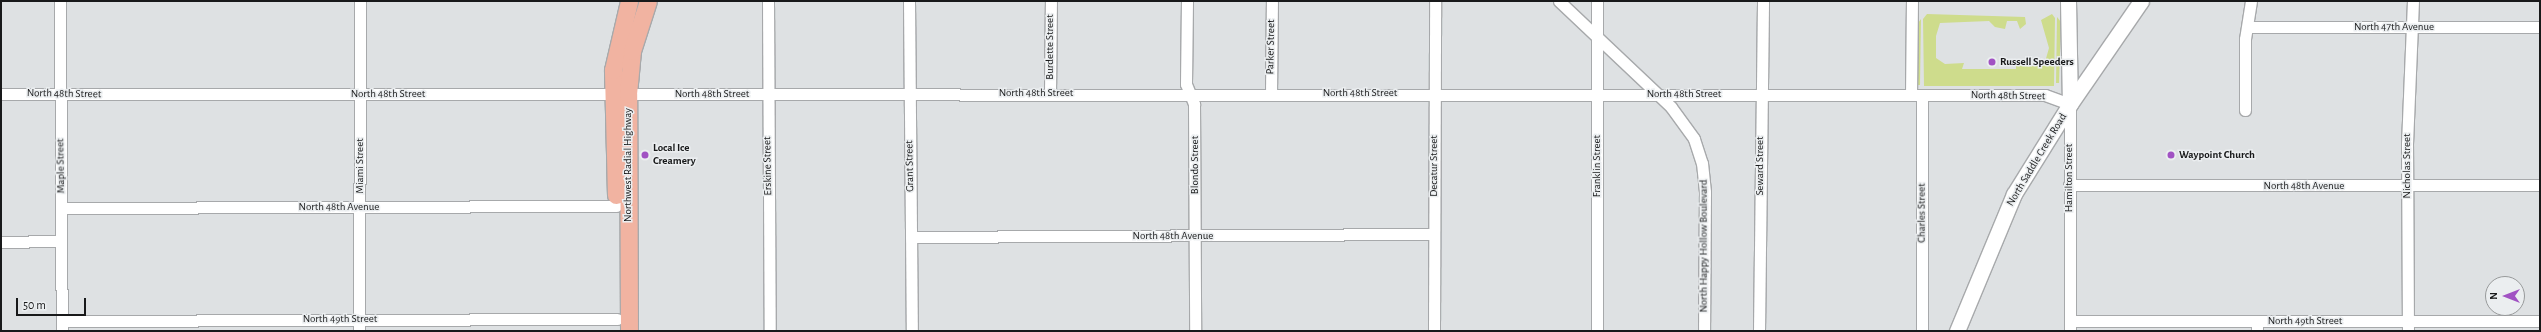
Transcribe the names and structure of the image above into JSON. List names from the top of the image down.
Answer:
{
  "streets": {
    "main road": ["North Saddle Creek Road", "Northwest Radial Highway", "Hamilton Street"],
    "street": [
      "North 47th Avenue",
      "Burdette Street",
      "Parker Street",
      "North 48th Street",
      "Blondo Street",
      "Maple Street",
      "Miami Street",
      "Erskine Street",
      "Grant Street",
      "Decatur Street",
      "Franklin Street",
      "Seward Street",
      "Nicholas Street",
      "North 48th Avenue",
      "Charles Street",
      "North Happy Hollow Boulevard",
      "North 49th Street"
    ]
  },
  "crossings": [
    ["North 47th Avenue", "Nicholas Street"],
    ["Burdette Street", "North 48th Street"],
    ["Parker Street", "North 48th Street"],
    ["North 48th Street", "North Saddle Creek Road"],
    ["North 48th Street", "Northwest Radial Highway"],
    ["North 48th Street", "Blondo Street"],
    ["North 48th Street", "Maple Street"],
    ["North 48th Street", "Miami Street"],
    ["North 48th Street", "Erskine Street"],
    ["North 48th Street", "Grant Street"],
    ["North 48th Street", "Decatur Street"],
    ["North 48th Street", "Franklin Street"],
    ["North 48th Street", "Seward Street"],
    ["North 48th Street", "Hamilton Street"],
    ["North 48th Street", "Charles Street"],
    ["North 48th Street", "North Happy Hollow Boulevard"],
    ["North Saddle Creek Road", "Hamilton Street"],
    ["Northwest Radial Highway", "North 48th Avenue"],
    ["Northwest Radial Highway", "North 49th Street"],
    ["Blondo Street", "North 48th Avenue"],
    ["Maple Street", "North 48th Avenue"],
    ["Maple Street", "North 49th Street"],
    ["Miami Street", "North 48th Avenue"],
    ["Miami Street", "North 49th Street"],
    ["Grant Street", "North 48th Avenue"],
    ["Decatur Street", "North 48th Avenue"],
    ["Franklin Street", "North Happy Hollow Boulevard"],
    ["Nicholas Street", "North 48th Avenue"],
    ["Nicholas Street", "North 49th Street"],
    ["Hamilton Street", "North 48th Avenue"],
    ["Hamilton Street", "North 49th Street"]
  ],
  "places": ["Russell Speeders", "Local Ice Creamery", "Waypoint Church"],
  "scale_bar": "50 m",
  "north": "left"
}
